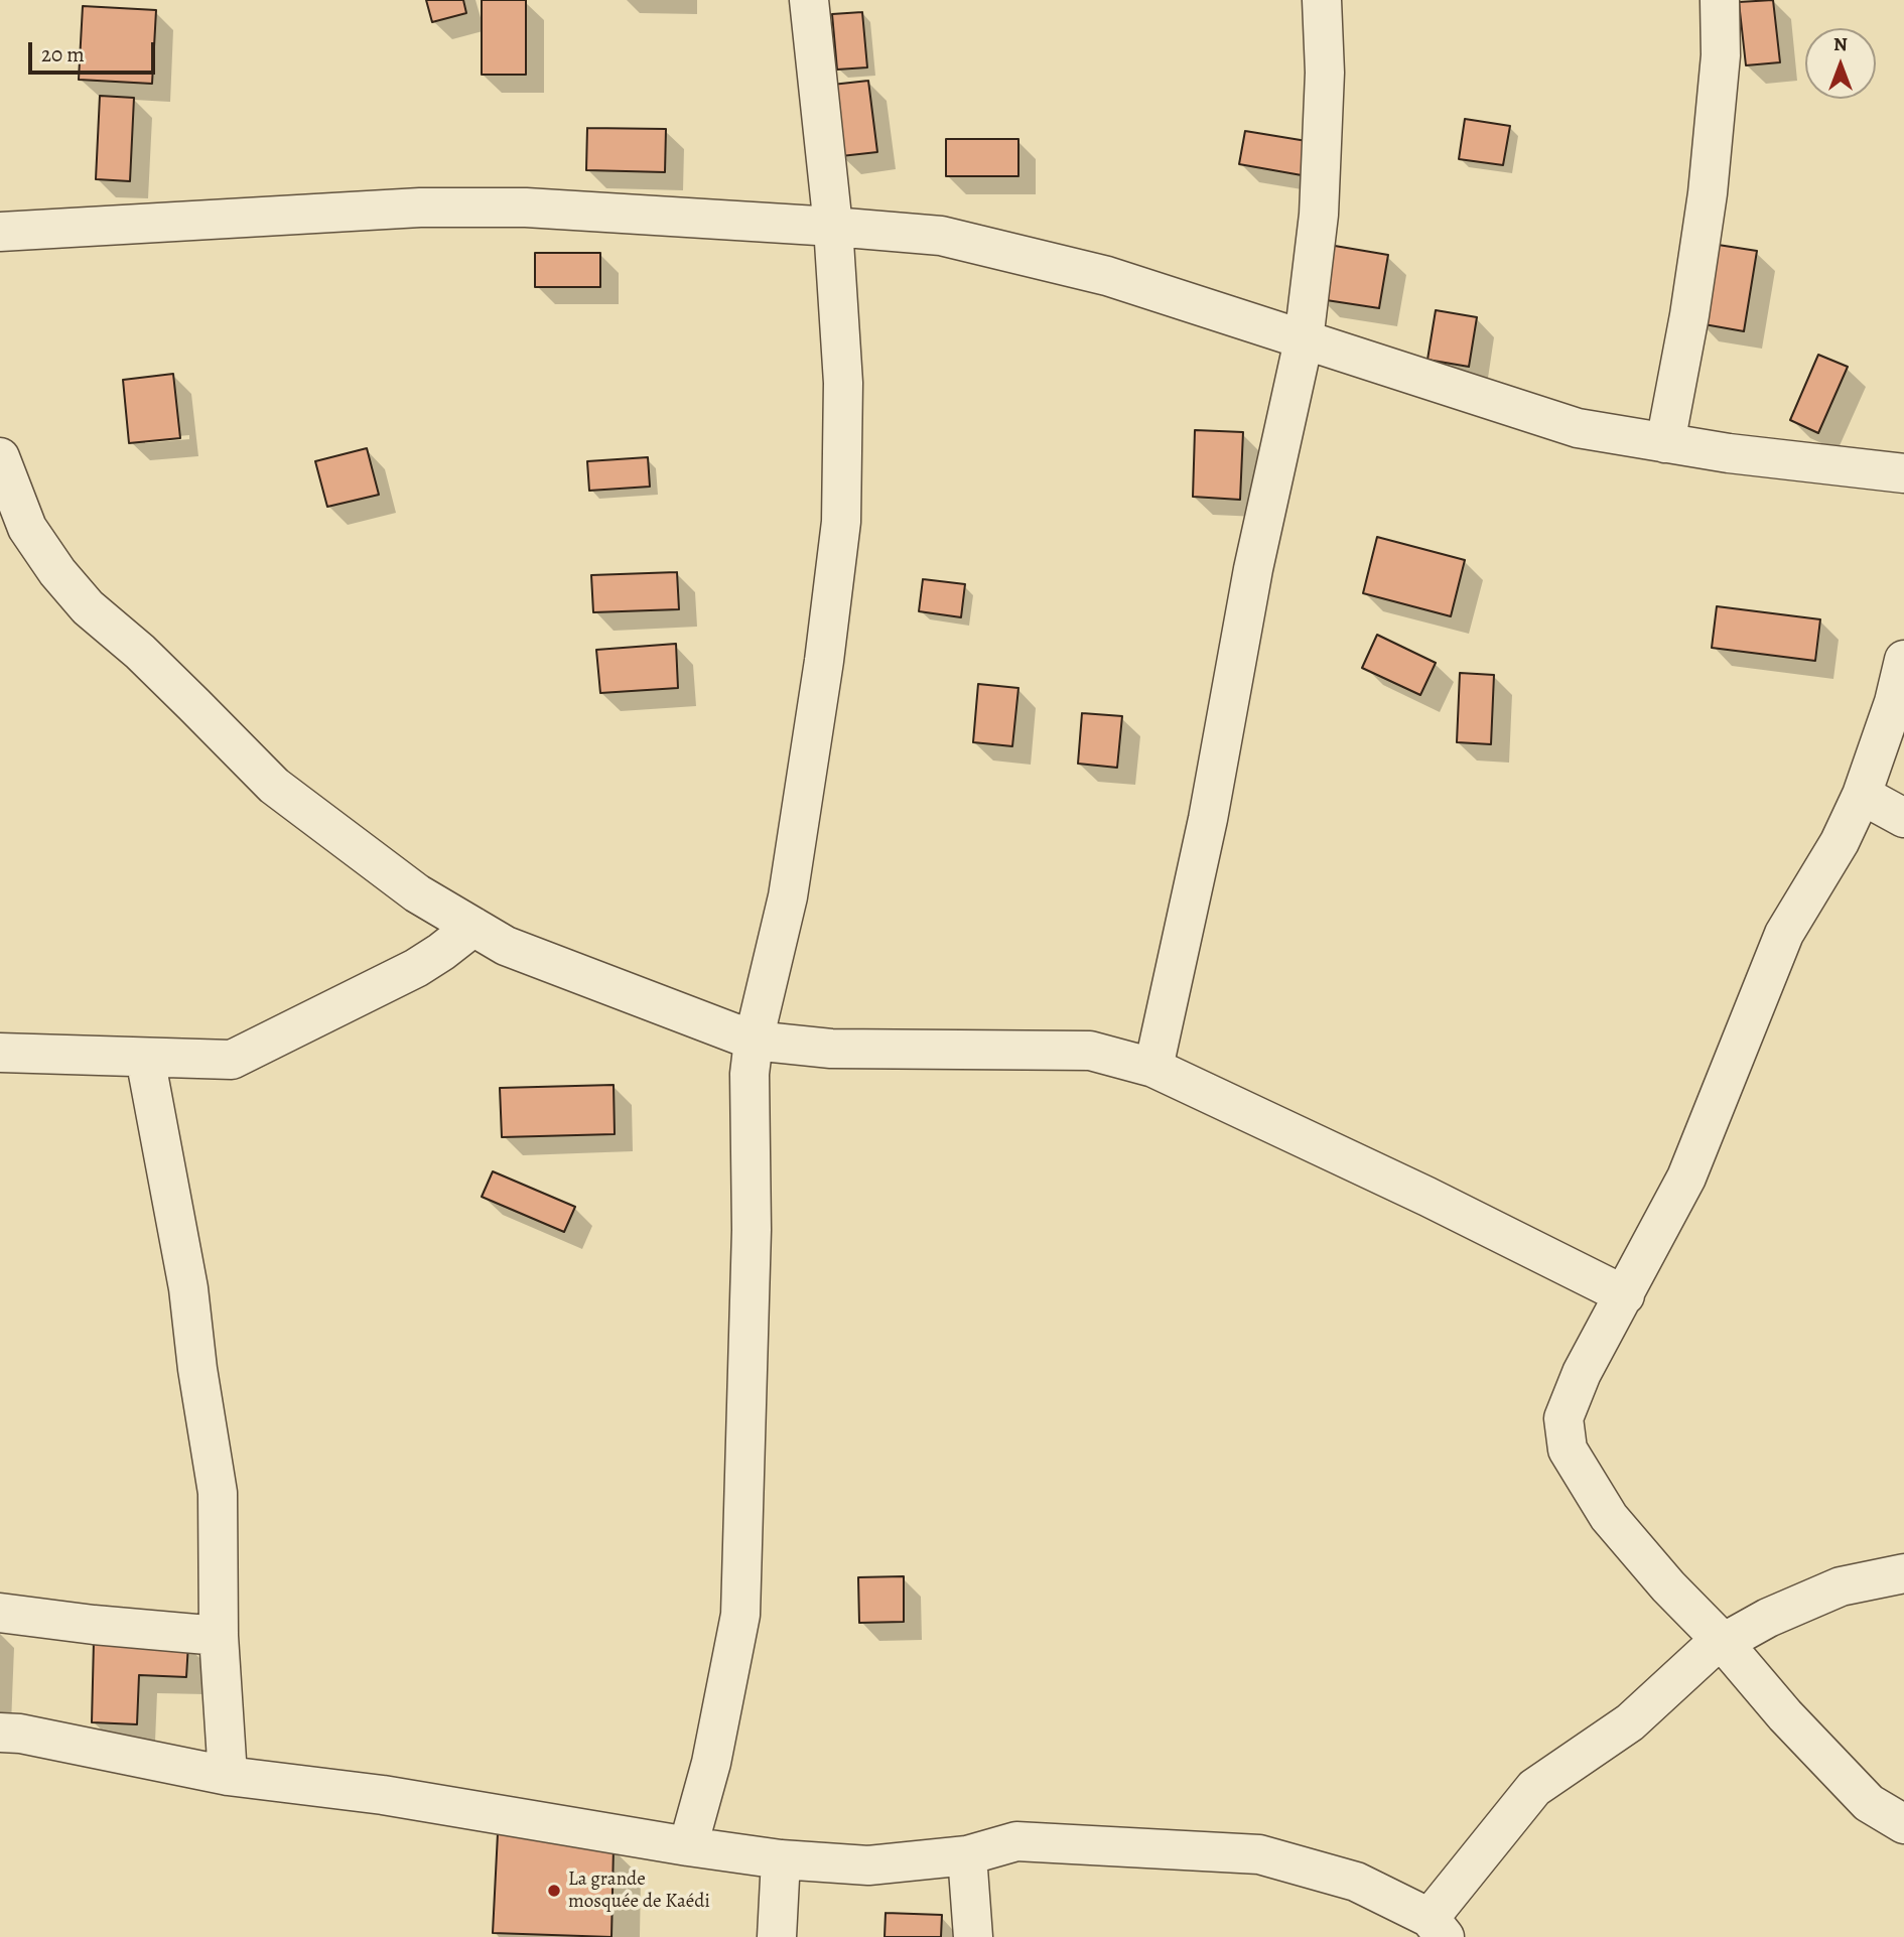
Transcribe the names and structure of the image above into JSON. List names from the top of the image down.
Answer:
{
  "places": ["La grande mosquée de Kaédi"],
  "scale_bar": "20 m",
  "north": "top"
}
